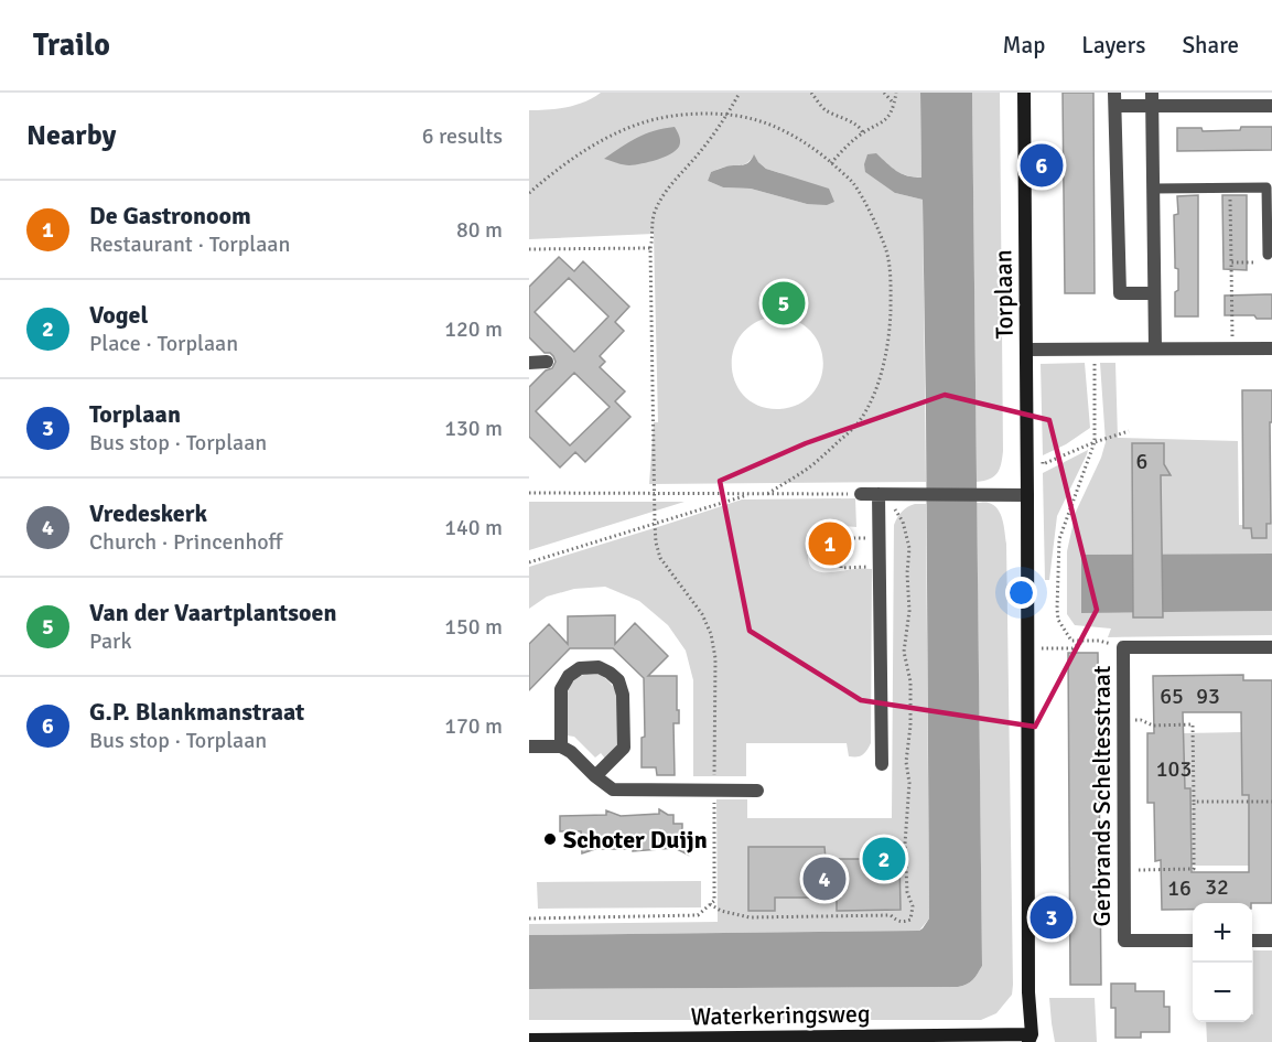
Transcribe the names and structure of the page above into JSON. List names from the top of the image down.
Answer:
{
  "streets": {
    "street": ["Torplaan", "Gerbrands Scheltesstraat", "Waterkeringsweg"]
  },
  "crossings": [
    ["Torplaan", "Waterkeringsweg"]
  ],
  "places": ["Schoter Duijn"],
  "house_numbers": [
    "6",
    "65",
    "93",
    "103",
    "32",
    "16"
  ],
  "page": {
    "header": "Trailo",
    "nav": ["Map", "Layers", "Share"],
    "heading": ["Nearby", "6 results"],
    "pins": [
      "6",
      "5",
      "1",
      "2",
      "4",
      "3"
    ],
    "list": [
      {
        "mark": "1",
        "name": "De Gastronoom",
        "note": "Restaurant · Torplaan",
        "value": "80 m"
      },
      {
        "mark": "2",
        "name": "Vogel",
        "note": "Place · Torplaan",
        "value": "120 m"
      },
      {
        "mark": "3",
        "name": "Torplaan",
        "note": "Bus stop · Torplaan",
        "value": "130 m"
      },
      {
        "mark": "4",
        "name": "Vredeskerk",
        "note": "Church · Princenhoff",
        "value": "140 m"
      },
      {
        "mark": "5",
        "name": "Van der Vaartplantsoen",
        "note": "Park",
        "value": "150 m"
      },
      {
        "mark": "6",
        "name": "G.P. Blankmanstraat",
        "note": "Bus stop · Torplaan",
        "value": "170 m"
      }
    ],
    "map_buttons": ["+", "−"]
  }
}
